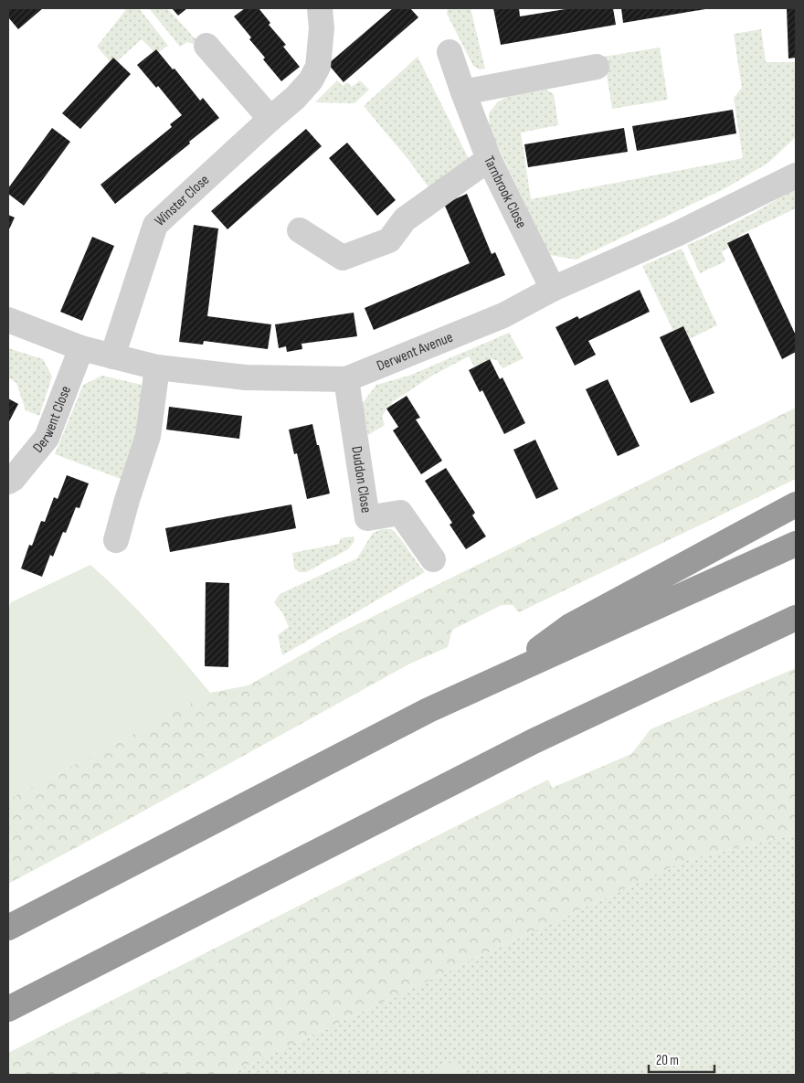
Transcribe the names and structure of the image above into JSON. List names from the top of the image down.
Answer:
{
  "streets": {
    "street": [
      "Tarnbrook Close",
      "Winster Close",
      "Derwent Avenue",
      "Derwent Close",
      "Duddon Close"
    ]
  },
  "crossings": [
    ["Tarnbrook Close", "Derwent Avenue"],
    ["Winster Close", "Derwent Avenue"],
    ["Derwent Avenue", "Derwent Close"],
    ["Derwent Avenue", "Duddon Close"]
  ],
  "scale_bar": "20 m"
}
